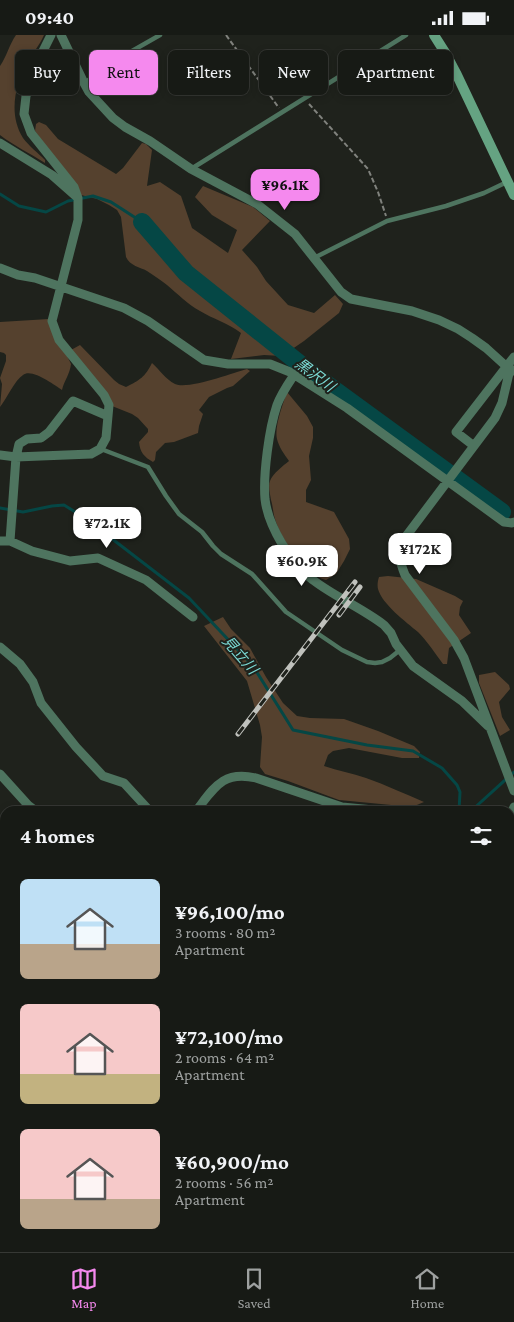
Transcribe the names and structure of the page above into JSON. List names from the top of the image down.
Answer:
{
  "water": ["黒沢川", "見立川"],
  "page": {
    "status": "09:40",
    "chip": [
      "Buy",
      "Rent",
      "Filters",
      "New",
      "Apartment"
    ],
    "price": [
      "¥96.1K",
      "¥72.1K",
      "¥172K",
      "¥60.9K"
    ],
    "heading": "4 homes",
    "list": [
      {
        "name": "¥96,100/mo",
        "note": "3 rooms · 80 m² · Apartment"
      },
      {
        "name": "¥72,100/mo",
        "note": "2 rooms · 64 m² · Apartment"
      },
      {
        "name": "¥60,900/mo",
        "note": "2 rooms · 56 m² · Apartment"
      }
    ],
    "tabs": ["Map", "Saved", "Home"]
  }
}
